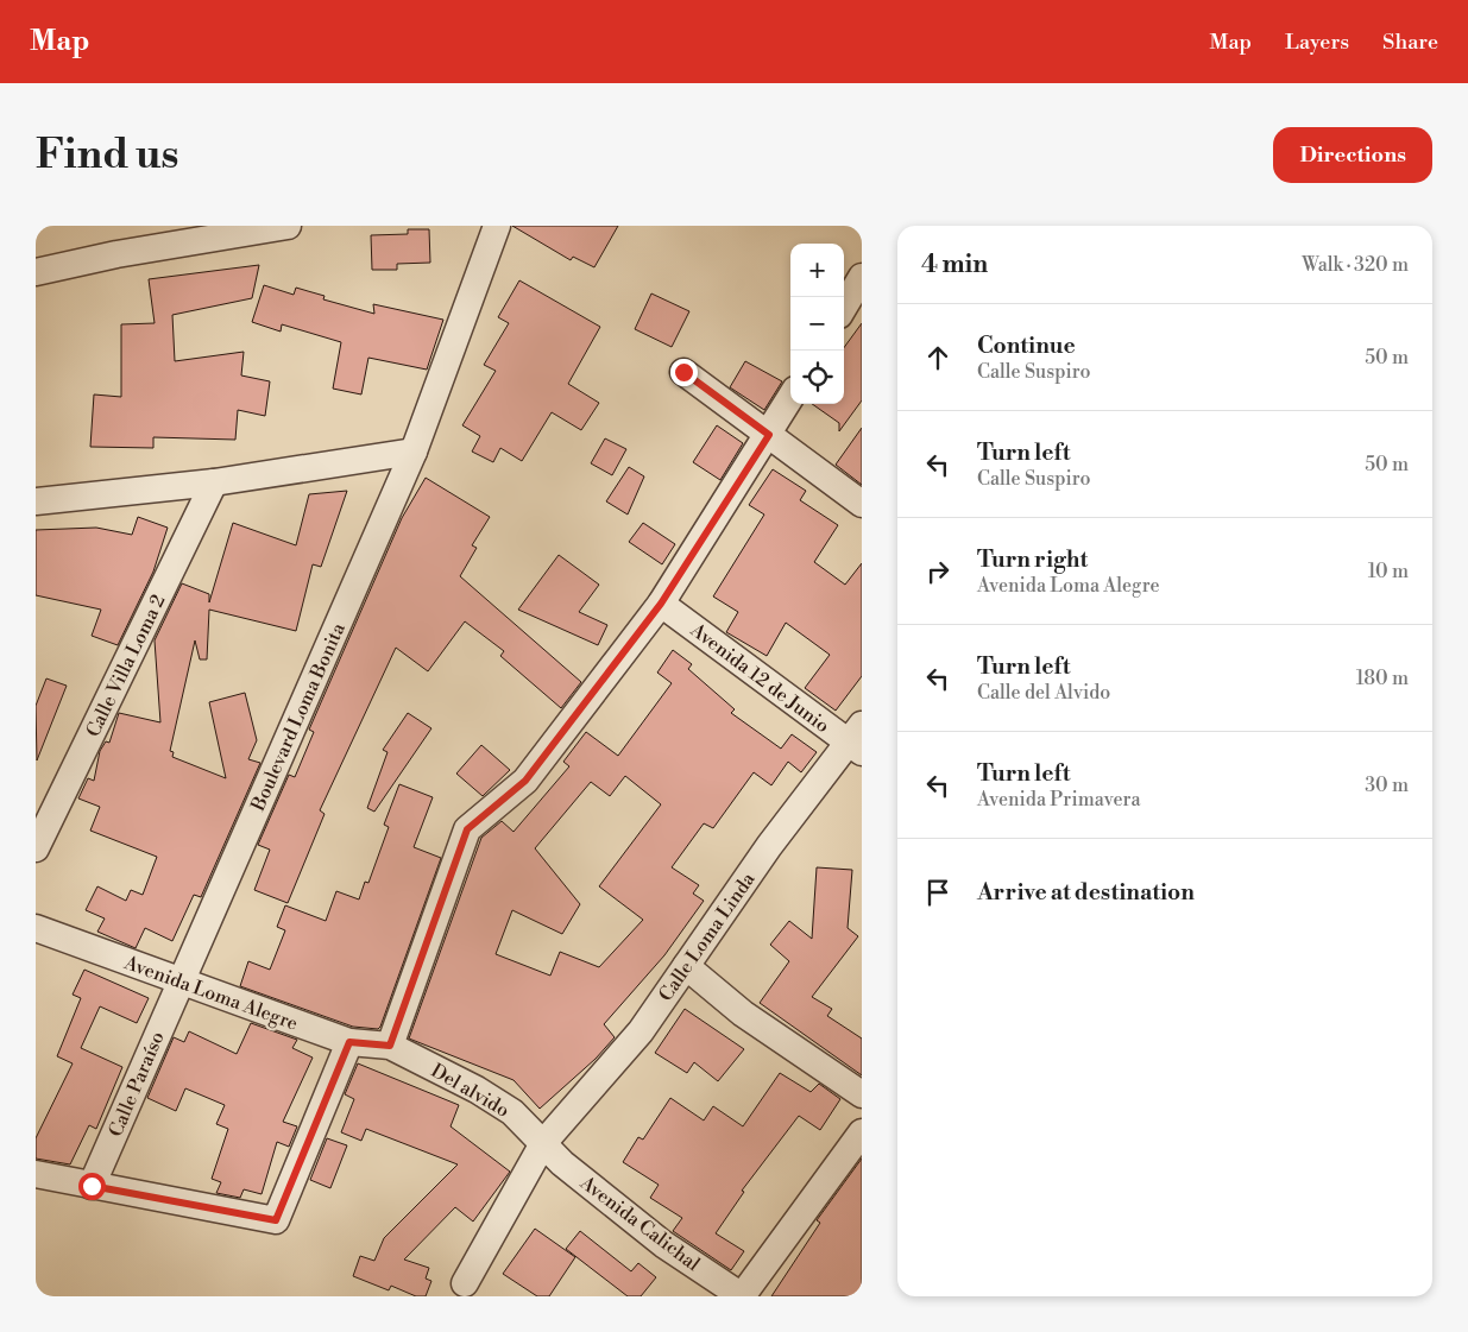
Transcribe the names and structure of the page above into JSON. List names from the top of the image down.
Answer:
{
  "streets": {
    "street": [
      "Calle Villa Loma 2",
      "Avenida 12 de Junio",
      "Boulevard Loma Bonita",
      "Calle Loma Linda",
      "Avenida Loma Alegre",
      "Calle Paraíso",
      "Del alvido",
      "Avenida Calichal"
    ]
  },
  "crossings": [
    ["Avenida 12 de Junio", "Calle Loma Linda"],
    ["Boulevard Loma Bonita", "Avenida Loma Alegre"],
    ["Boulevard Loma Bonita", "Calle Paraíso"],
    ["Calle Loma Linda", "Del alvido"],
    ["Calle Loma Linda", "Avenida Calichal"],
    ["Avenida Loma Alegre", "Calle Paraíso"],
    ["Avenida Loma Alegre", "Del alvido"],
    ["Del alvido", "Avenida Calichal"]
  ],
  "page": {
    "header": "Map",
    "nav": ["Map", "Layers", "Share"],
    "buttons": "Directions",
    "title": "Find us",
    "heading": ["4 min", "Walk · 320 m"],
    "map_buttons": ["+", "−"],
    "list": [
      ["Continue", "Calle Suspiro", "50 m"],
      ["Turn left", "Calle Suspiro", "50 m"],
      ["Turn right", "Avenida Loma Alegre", "10 m"],
      ["Turn left", "Calle del Alvido", "180 m"],
      ["Turn left", "Avenida Primavera", "30 m"],
      "Arrive at destination"
    ]
  }
}
